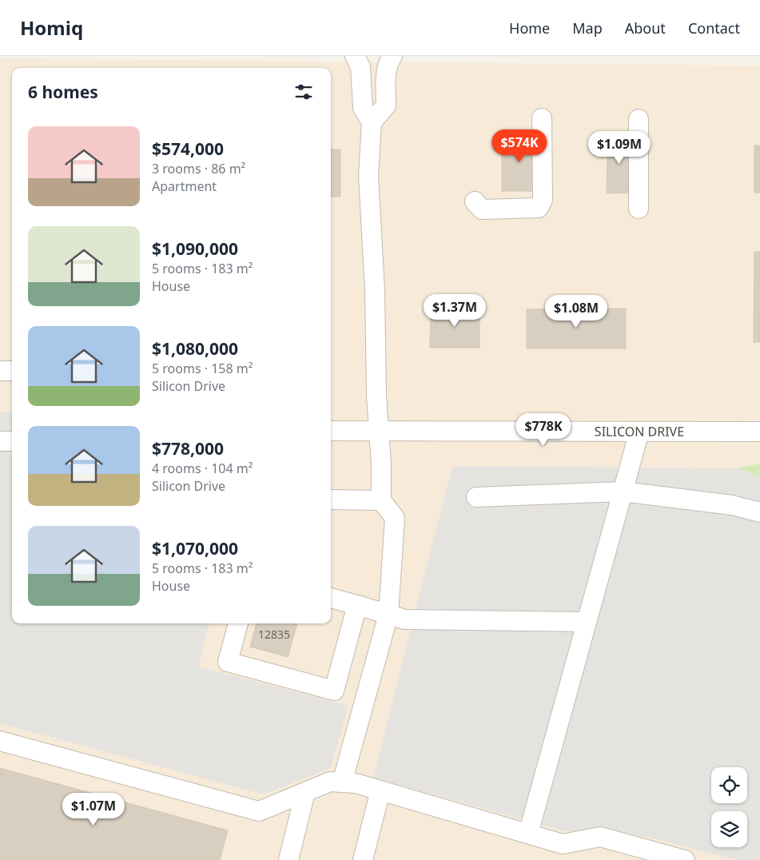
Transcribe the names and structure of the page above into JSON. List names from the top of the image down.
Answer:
{
  "streets": {
    "street": ["SILICON DRIVE"]
  },
  "house_numbers": ["12835"],
  "page": {
    "header": "Homiq",
    "nav": [
      "Home",
      "Map",
      "About",
      "Contact"
    ],
    "heading": "6 homes",
    "list": [
      {
        "name": "$574,000",
        "note": "3 rooms · 86 m² · Apartment"
      },
      {
        "name": "$1,090,000",
        "note": "5 rooms · 183 m² · House"
      },
      {
        "name": "$1,080,000",
        "note": "5 rooms · 158 m² · Silicon Drive"
      },
      {
        "name": "$778,000",
        "note": "4 rooms · 104 m² · Silicon Drive"
      },
      {
        "name": "$1,070,000",
        "note": "5 rooms · 183 m² · House"
      }
    ],
    "price": [
      "$574K",
      "$1.09M",
      "$1.37M",
      "$1.08M",
      "$778K",
      "$1.07M"
    ]
  }
}
